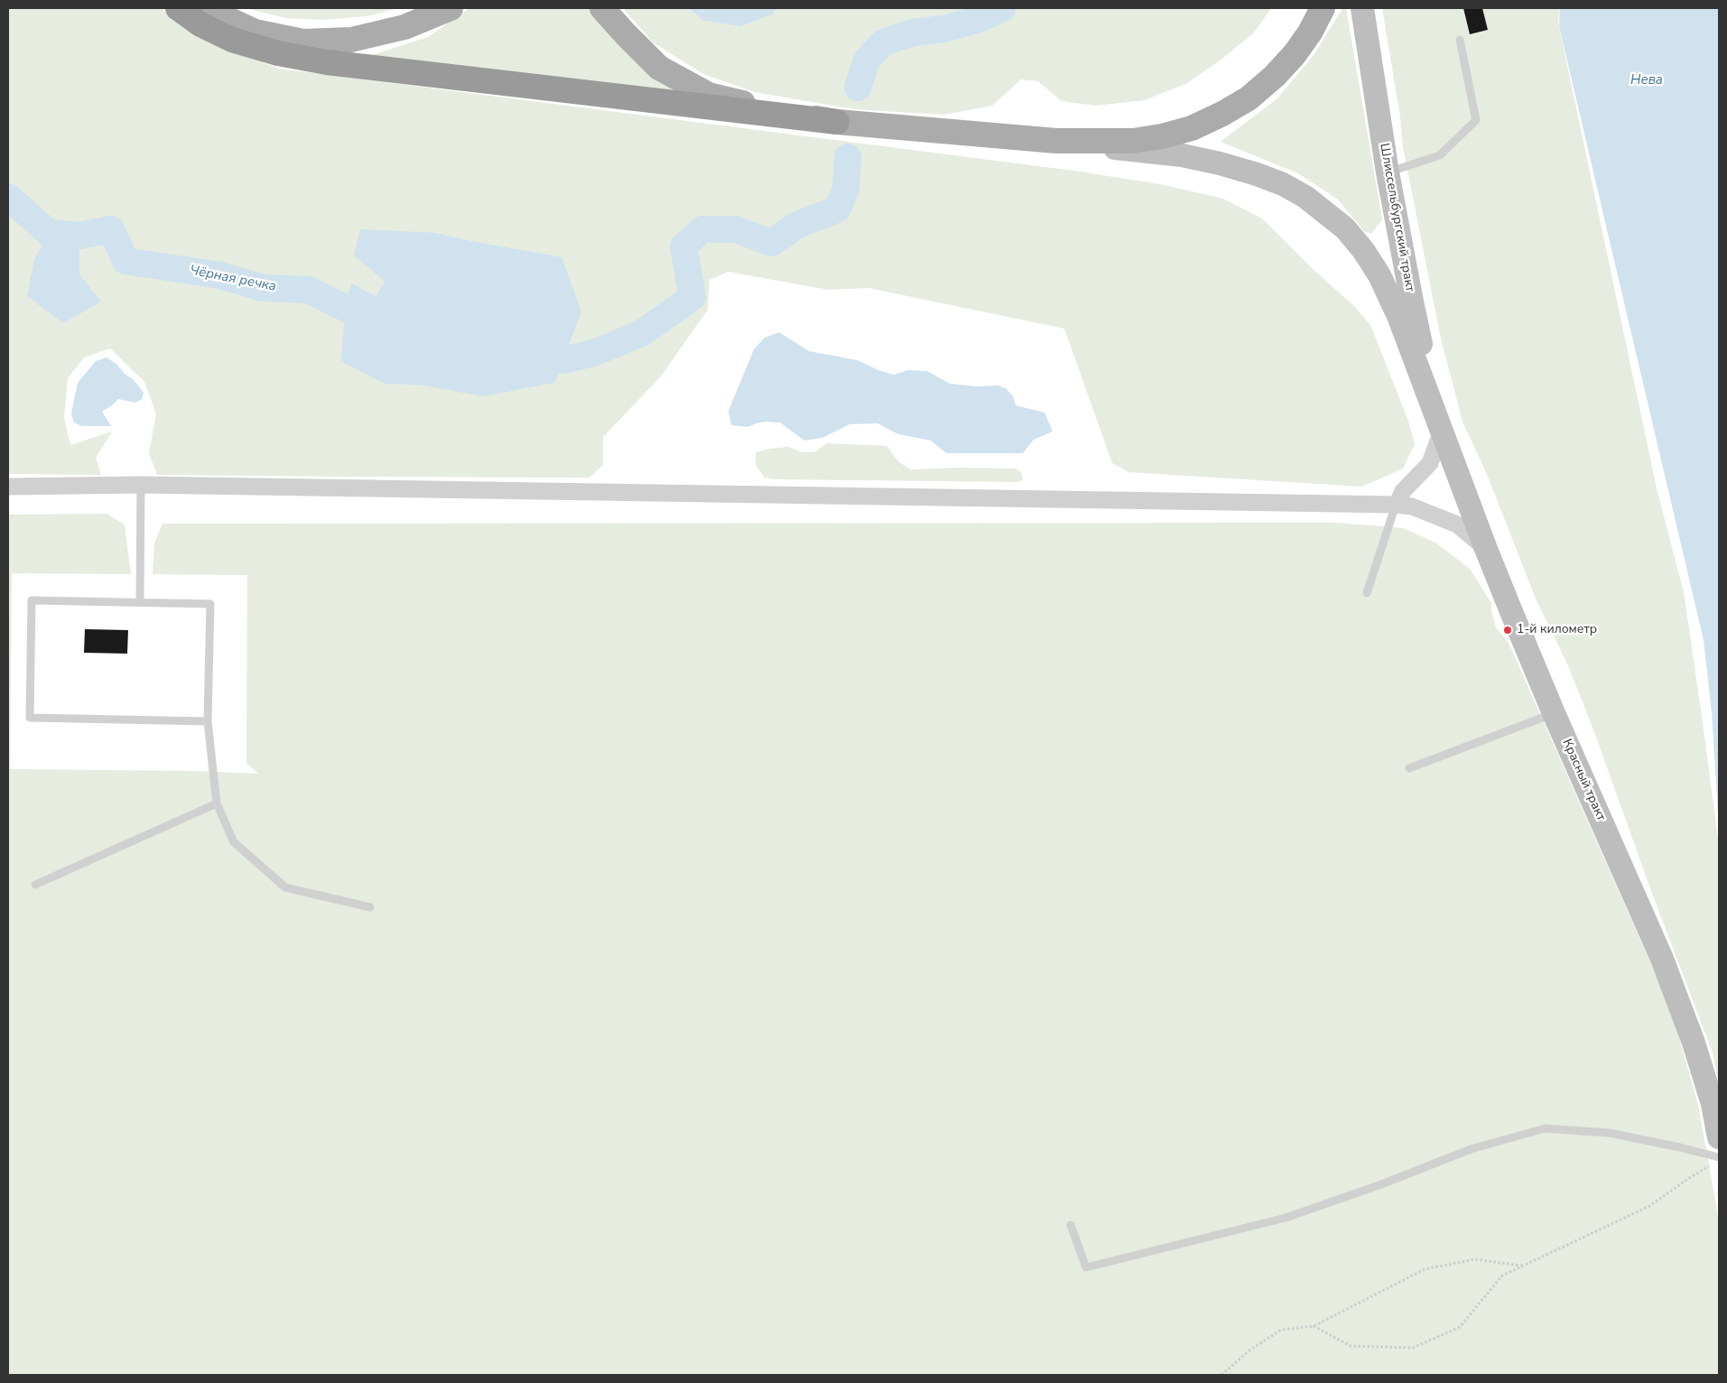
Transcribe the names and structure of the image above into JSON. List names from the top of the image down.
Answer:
{
  "streets": {
    "main road": ["Шлиссельбургский тракт", "Красный тракт"]
  },
  "crossings": [
    ["Шлиссельбургский тракт", "Красный тракт"]
  ],
  "water": ["Нева", "Чёрная речка"],
  "places": ["1-й километр"]
}
